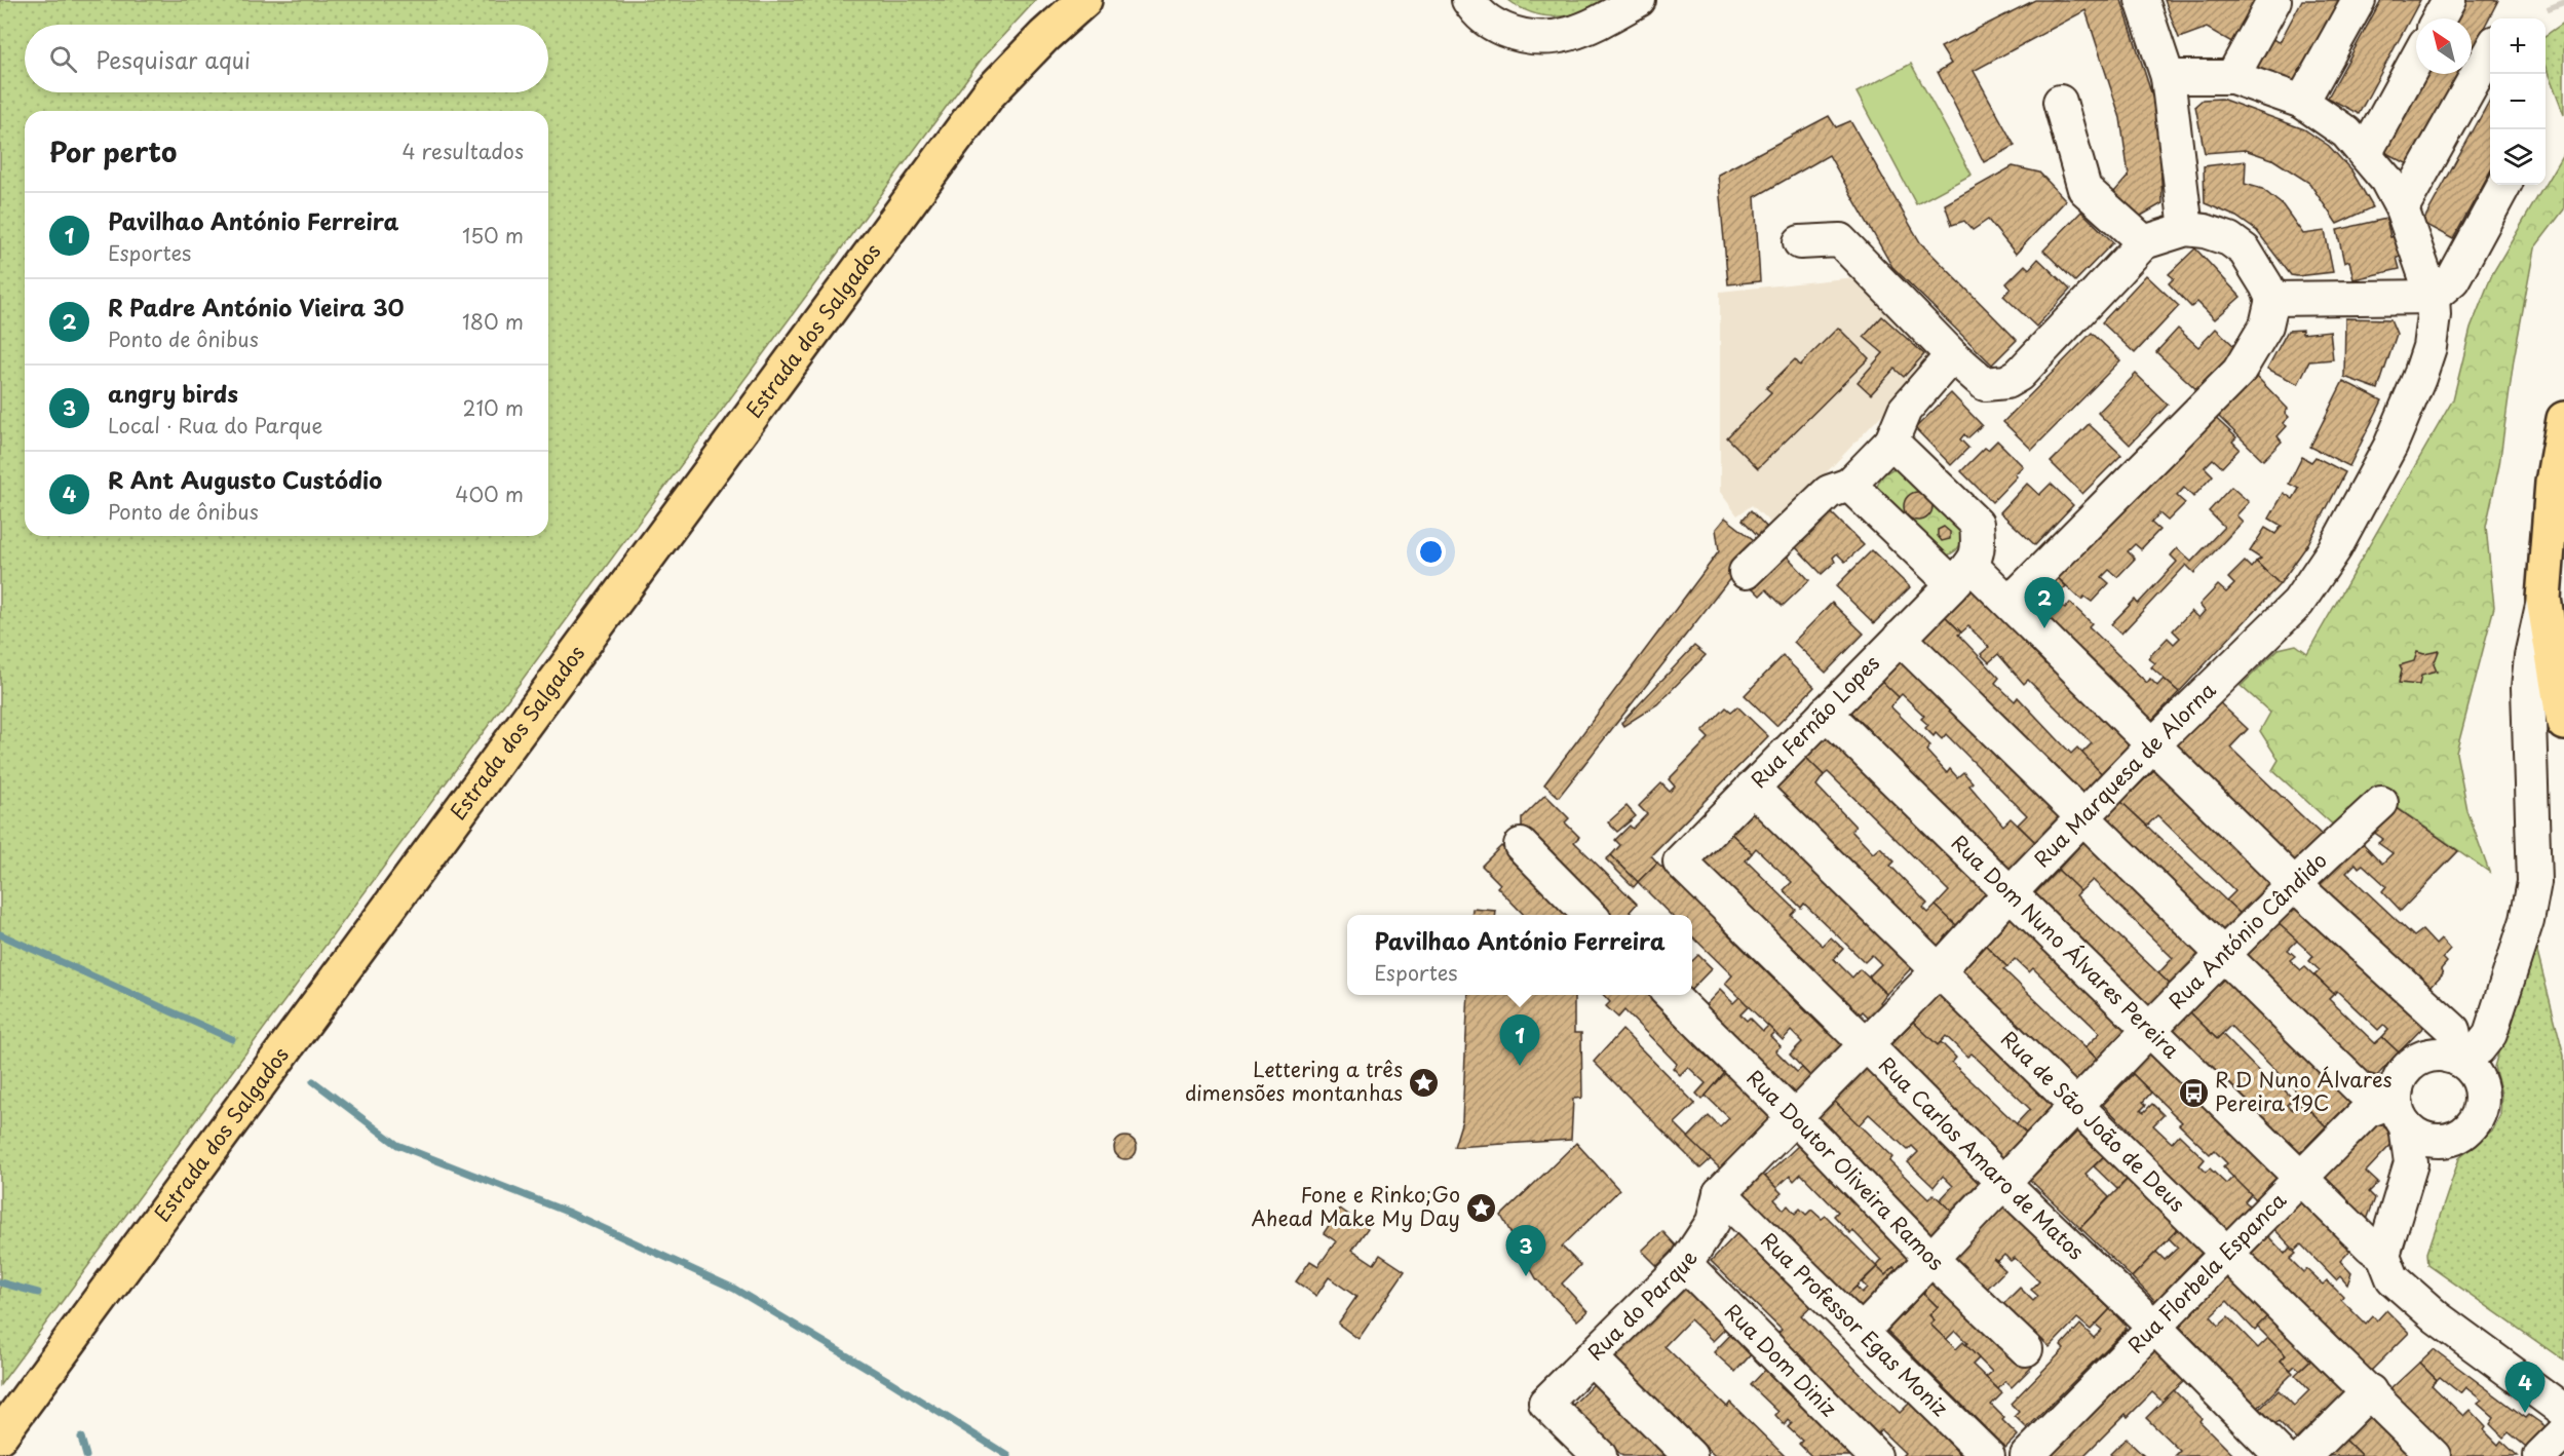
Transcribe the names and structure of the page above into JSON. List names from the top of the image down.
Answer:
{
  "streets": {
    "main road": ["Estrada dos Salgados"],
    "street": [
      "Rua Fernão Lopes",
      "Rua Marquesa de Alorna",
      "Rua António Cândido",
      "Rua Dom Nuno Álvares Pereira",
      "Rua de São João de Deus",
      "Rua Carlos Amaro de Matos",
      "Rua Doutor Oliveira Ramos",
      "Rua Florbela Espanca",
      "Rua do Parque",
      "Rua Professor Egas Moniz",
      "Rua Dom Diniz"
    ]
  },
  "crossings": [
    ["Rua Fernão Lopes", "Rua Dom Nuno Álvares Pereira"],
    ["Rua Fernão Lopes", "Rua de São João de Deus"],
    ["Rua Fernão Lopes", "Rua Carlos Amaro de Matos"],
    ["Rua Marquesa de Alorna", "Rua Dom Nuno Álvares Pereira"],
    ["Rua Marquesa de Alorna", "Rua de São João de Deus"],
    ["Rua Marquesa de Alorna", "Rua Carlos Amaro de Matos"],
    ["Rua Marquesa de Alorna", "Rua Doutor Oliveira Ramos"],
    ["Rua Marquesa de Alorna", "Rua do Parque"],
    ["Rua Marquesa de Alorna", "Rua Professor Egas Moniz"],
    ["Rua António Cândido", "Rua Dom Nuno Álvares Pereira"],
    ["Rua António Cândido", "Rua de São João de Deus"],
    ["Rua António Cândido", "Rua Carlos Amaro de Matos"],
    ["Rua António Cândido", "Rua Doutor Oliveira Ramos"],
    ["Rua António Cândido", "Rua Professor Egas Moniz"],
    ["Rua Dom Nuno Álvares Pereira", "Rua Florbela Espanca"],
    ["Rua de São João de Deus", "Rua Florbela Espanca"],
    ["Rua Carlos Amaro de Matos", "Rua Florbela Espanca"],
    ["Rua do Parque", "Rua Professor Egas Moniz"],
    ["Rua do Parque", "Rua Dom Diniz"]
  ],
  "places": {
    "place": ["Lettering a três dimensões montanhas", "Fone e Rinko;Go Ahead Make My Day"],
    "bus stop": ["R D Nuno Álvares Pereira 19C"]
  },
  "north": "top left",
  "page": {
    "map_buttons": ["+", "−"],
    "search": "Pesquisar aqui",
    "heading": ["Por perto", "4 resultados"],
    "list": [
      {
        "mark": "1",
        "name": "Pavilhao António Ferreira",
        "note": "Esportes",
        "value": "150 m"
      },
      {
        "mark": "2",
        "name": "R Padre António Vieira 30",
        "note": "Ponto de ônibus",
        "value": "180 m"
      },
      {
        "mark": "3",
        "name": "angry birds",
        "note": "Local · Rua do Parque",
        "value": "210 m"
      },
      {
        "mark": "4",
        "name": "R Ant Augusto Custódio",
        "note": "Ponto de ônibus",
        "value": "400 m"
      }
    ],
    "pins": [
      "2",
      "1",
      "3",
      "4"
    ],
    "popup": ["Pavilhao António Ferreira", "Esportes"]
  }
}
